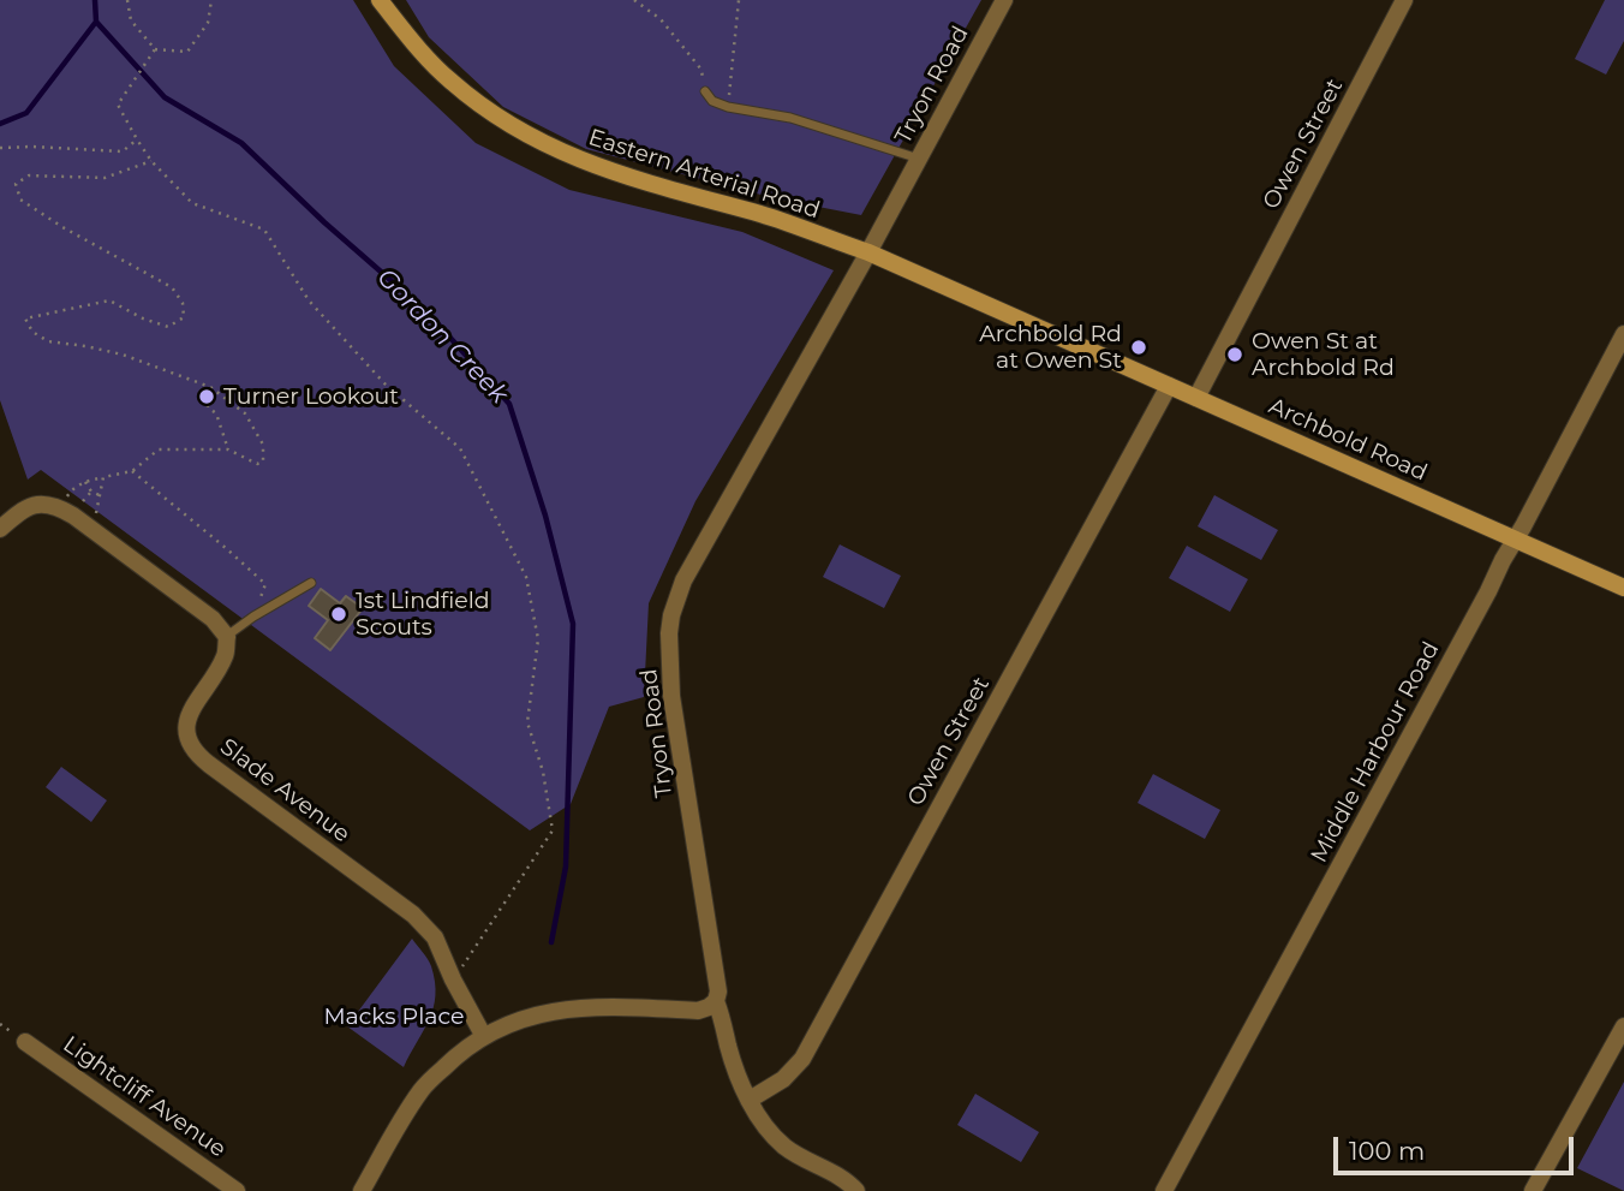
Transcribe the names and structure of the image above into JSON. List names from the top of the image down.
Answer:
{
  "streets": {
    "main road": ["Eastern Arterial Road", "Archbold Road"],
    "street": [
      "Tryon Road",
      "Owen Street",
      "Middle Harbour Road",
      "Slade Avenue",
      "Lightcliff Avenue"
    ]
  },
  "crossings": [
    ["Tryon Road", "Owen Street"],
    ["Tryon Road", "Eastern Arterial Road"],
    ["Tryon Road", "Archbold Road"],
    ["Owen Street", "Archbold Road"],
    ["Eastern Arterial Road", "Archbold Road"],
    ["Archbold Road", "Middle Harbour Road"]
  ],
  "water": ["Gordon Creek"],
  "parks": ["Macks Place"],
  "places": [
    "Archbold Rd at Owen St",
    "Owen St at Archbold Rd",
    "Turner Lookout",
    "1st Lindfield Scouts"
  ],
  "scale_bar": "100 m"
}
